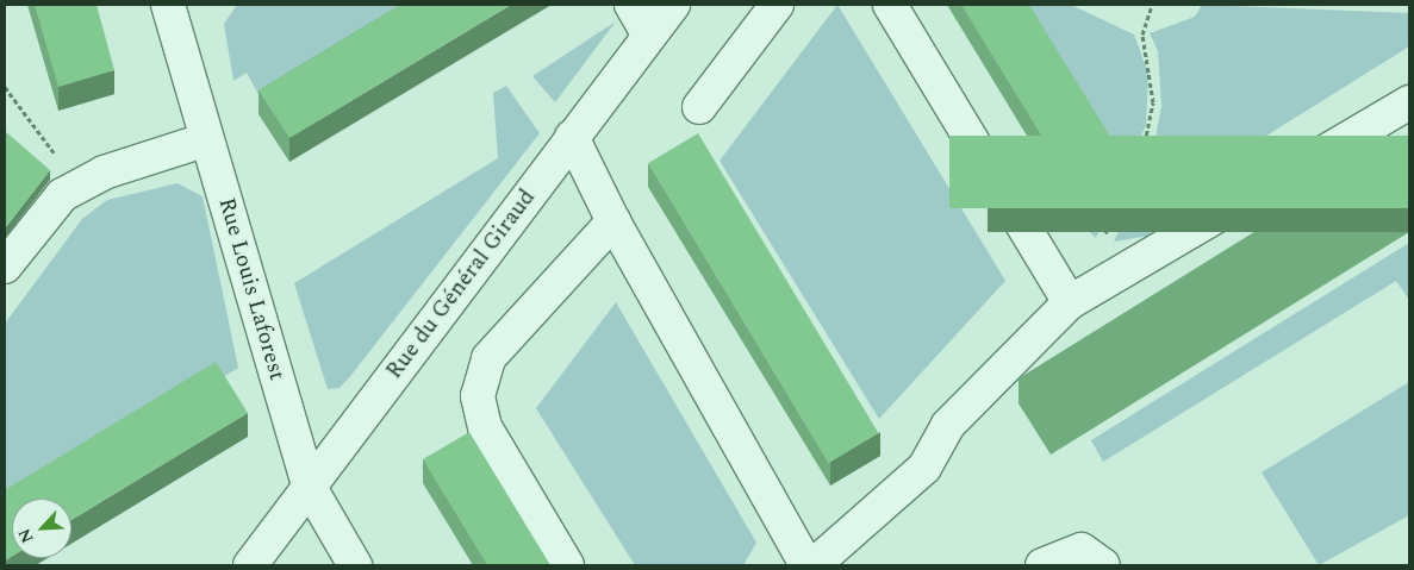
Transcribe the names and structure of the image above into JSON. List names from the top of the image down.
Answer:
{
  "streets": {
    "street": ["Rue du Général Giraud", "Rue Louis Laforest"]
  },
  "crossings": [
    ["Rue du Général Giraud", "Rue Louis Laforest"]
  ],
  "north": "bottom left"
}
